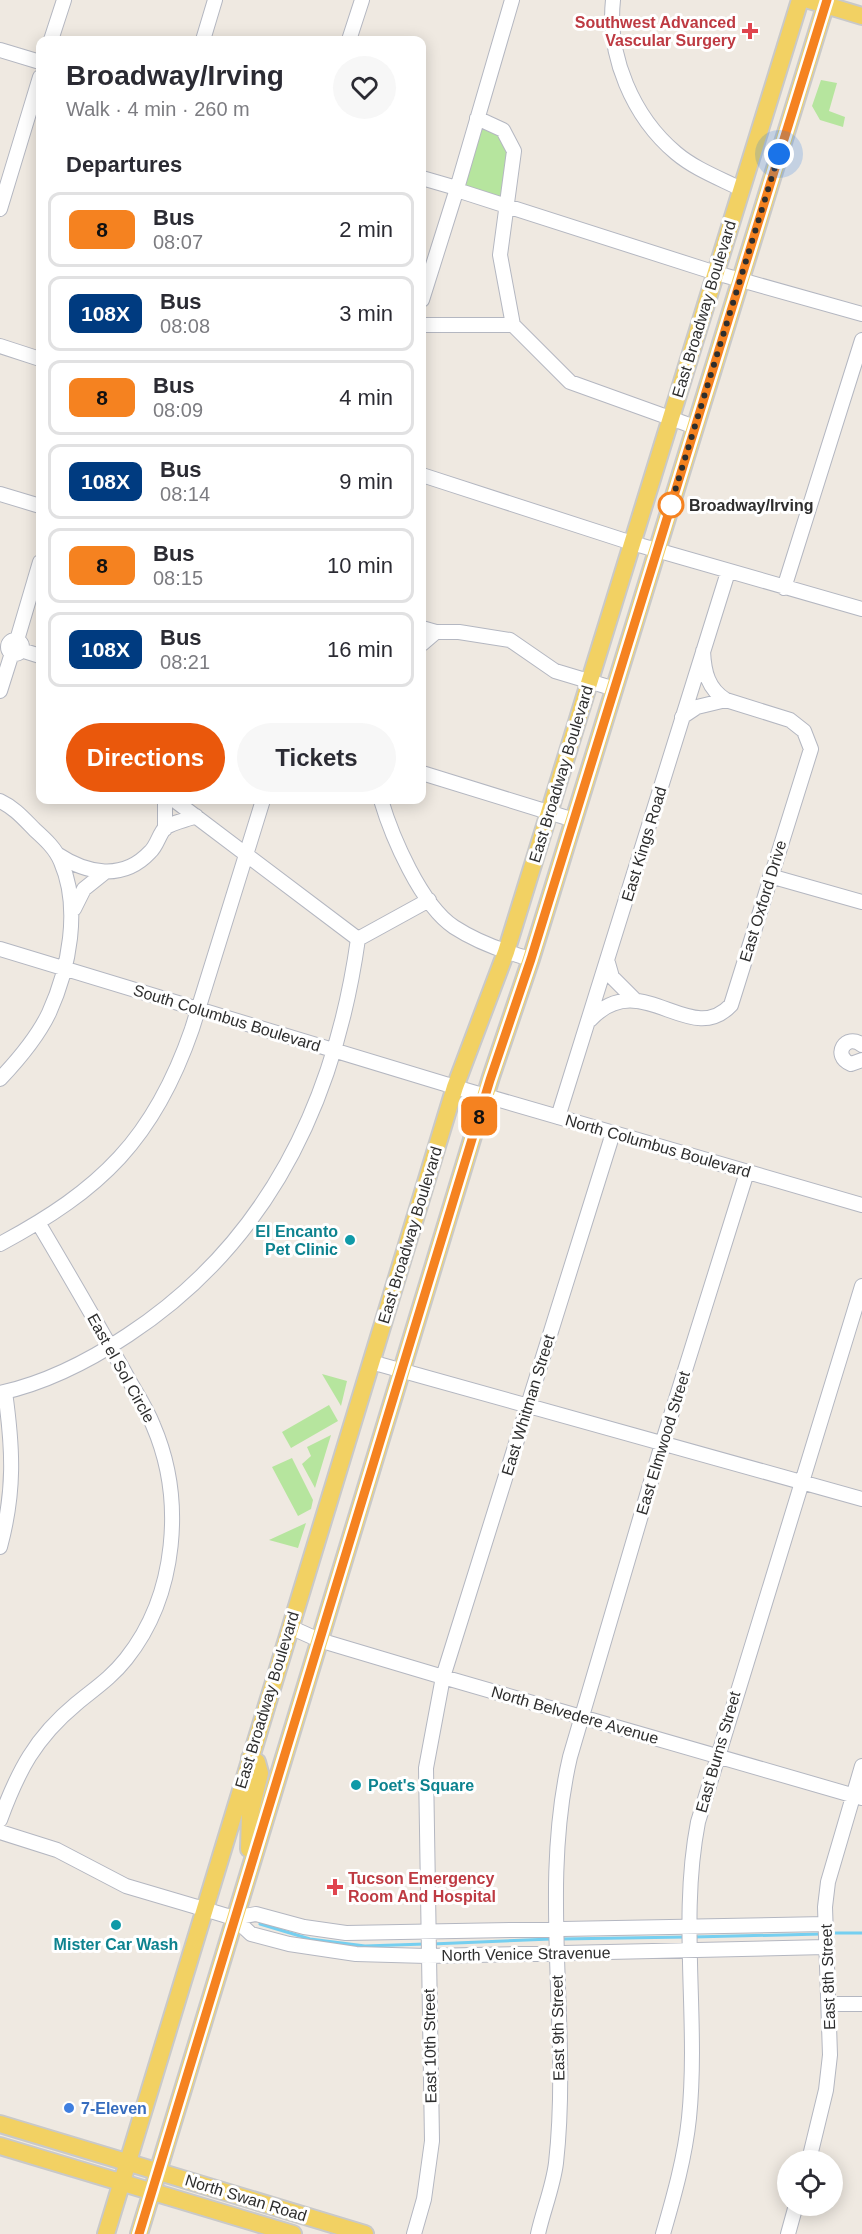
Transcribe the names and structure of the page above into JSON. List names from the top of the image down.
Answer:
{
  "streets": {
    "main road": ["East Broadway Boulevard", "North Swan Road"],
    "street": [
      "East Kings Road",
      "East Oxford Drive",
      "South Columbus Boulevard",
      "North Columbus Boulevard",
      "East el Sol Circle",
      "East Whitman Street",
      "East Elmwood Street",
      "North Belvedere Avenue",
      "East Burns Street",
      "North Venice Stravenue",
      "East 8th Street",
      "East 9th Street",
      "East 10th Street"
    ]
  },
  "crossings": [
    ["East Broadway Boulevard", "South Columbus Boulevard"],
    ["East Broadway Boulevard", "North Columbus Boulevard"],
    ["East Broadway Boulevard", "North Belvedere Avenue"],
    ["East Broadway Boulevard", "North Venice Stravenue"],
    ["East Broadway Boulevard", "North Swan Road"],
    ["East Kings Road", "North Columbus Boulevard"],
    ["South Columbus Boulevard", "North Columbus Boulevard"],
    ["North Columbus Boulevard", "East Whitman Street"],
    ["North Columbus Boulevard", "East Elmwood Street"],
    ["East Whitman Street", "North Belvedere Avenue"],
    ["East Whitman Street", "East 10th Street"],
    ["East Elmwood Street", "North Belvedere Avenue"],
    ["East Elmwood Street", "East 9th Street"],
    ["North Belvedere Avenue", "East Burns Street"],
    ["North Belvedere Avenue", "East 8th Street"],
    ["North Belvedere Avenue", "East 9th Street"],
    ["North Belvedere Avenue", "East 10th Street"],
    ["East Burns Street", "North Venice Stravenue"],
    ["North Venice Stravenue", "East 8th Street"],
    ["North Venice Stravenue", "East 9th Street"],
    ["North Venice Stravenue", "East 10th Street"]
  ],
  "places": {
    "health": ["Southwest Advanced Vascular Surgery", "Tucson Emergency Room And Hospital"],
    "other": [
      "Broadway/Irving",
      "El Encanto Pet Clinic",
      "Poet's Square",
      "Mister Car Wash",
      "7-Eleven"
    ]
  },
  "lines": ["bus line 8"],
  "page": {
    "on_map": "8",
    "heading": [
      ["Broadway/Irving", "Walk · 4 min · 260 m"],
      "Departures"
    ],
    "list": [
      {
        "mark": "8",
        "name": "Bus",
        "note": "08:07",
        "value": "2 min"
      },
      {
        "mark": "108X",
        "name": "Bus",
        "note": "08:08",
        "value": "3 min"
      },
      {
        "mark": "8",
        "name": "Bus",
        "note": "08:09",
        "value": "4 min"
      },
      {
        "mark": "108X",
        "name": "Bus",
        "note": "08:14",
        "value": "9 min"
      },
      {
        "mark": "8",
        "name": "Bus",
        "note": "08:15",
        "value": "10 min"
      },
      {
        "mark": "108X",
        "name": "Bus",
        "note": "08:21",
        "value": "16 min"
      }
    ],
    "buttons": ["Directions", "Tickets"]
  }
}
